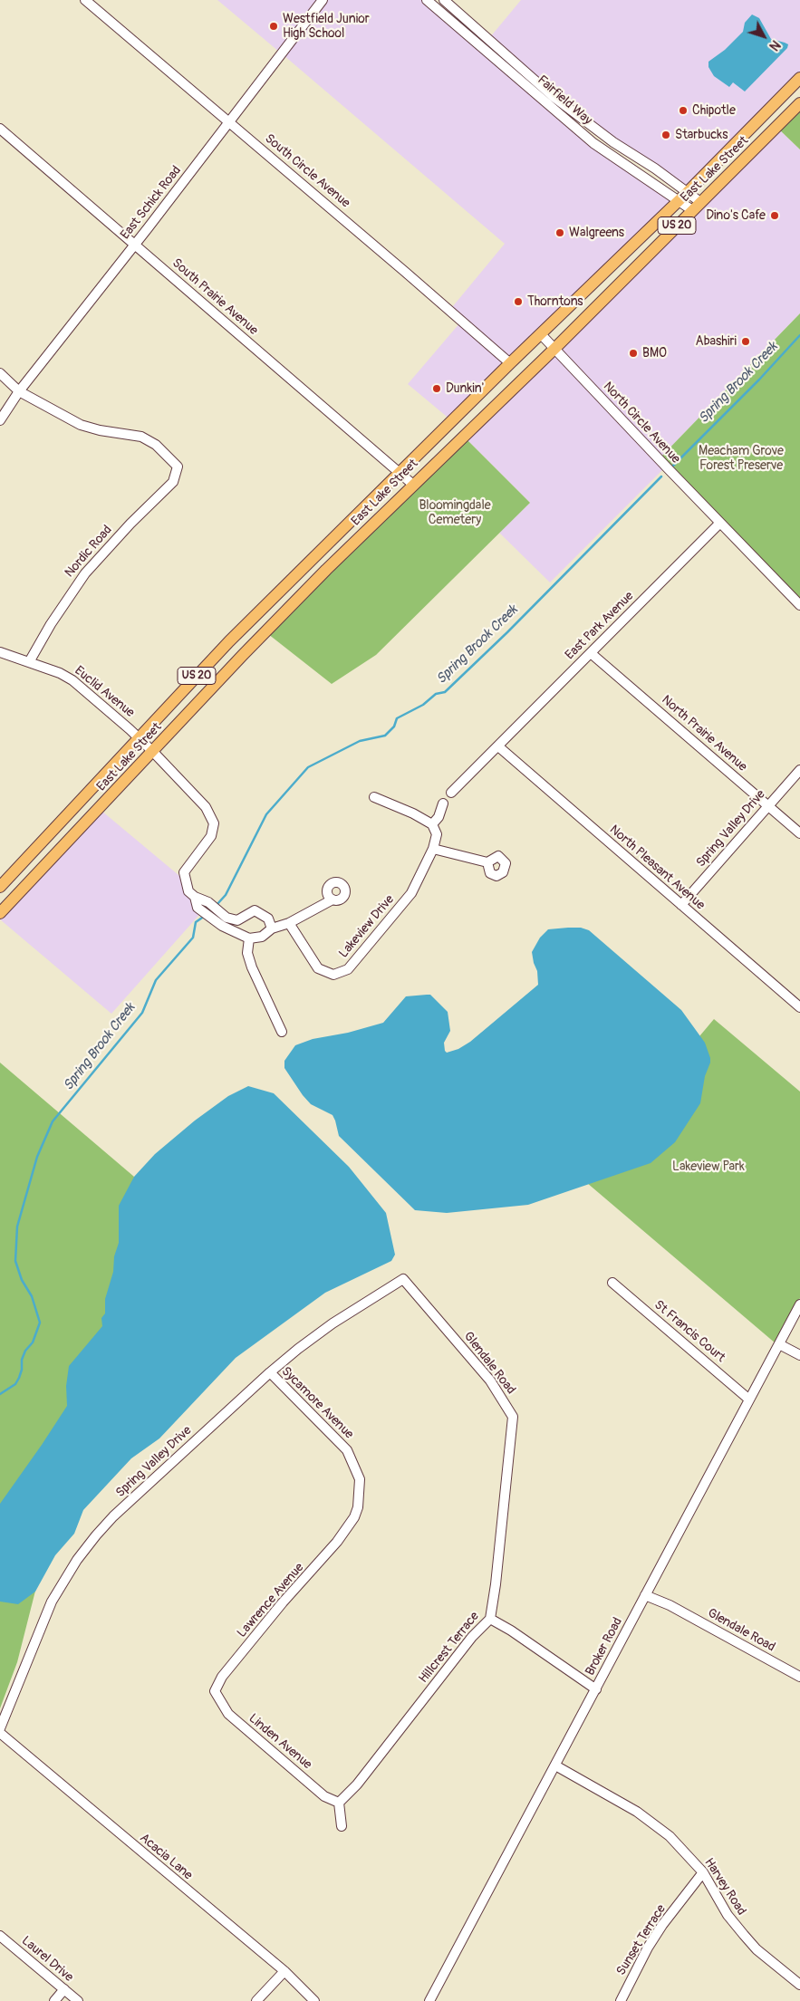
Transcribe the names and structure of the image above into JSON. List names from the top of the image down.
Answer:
{
  "streets": {
    "main road": ["East Lake Street", "US 20"],
    "street": [
      "Fairfield Way",
      "South Circle Avenue",
      "East Schick Road",
      "South Prairie Avenue",
      "North Circle Avenue",
      "Nordic Road",
      "East Park Avenue",
      "Euclid Avenue",
      "North Prairie Avenue",
      "Spring Valley Drive",
      "North Pleasant Avenue",
      "Lakeview Drive",
      "St Francis Court",
      "Glendale Road",
      "Sycamore Avenue",
      "Lawrence Avenue",
      "Broker Road",
      "Hillcrest Terrace",
      "Linden Avenue",
      "Acacia Lane",
      "Harvey Road",
      "Sunset Terrace",
      "Laurel Drive"
    ]
  },
  "crossings": [
    ["Fairfield Way", "East Lake Street"],
    ["East Lake Street", "South Circle Avenue"],
    ["East Lake Street", "South Prairie Avenue"],
    ["East Lake Street", "North Circle Avenue"],
    ["East Lake Street", "Euclid Avenue"],
    ["South Circle Avenue", "East Schick Road"],
    ["East Schick Road", "South Prairie Avenue"],
    ["East Schick Road", "Nordic Road"],
    ["North Circle Avenue", "East Park Avenue"],
    ["Nordic Road", "Euclid Avenue"],
    ["East Park Avenue", "North Prairie Avenue"],
    ["East Park Avenue", "North Pleasant Avenue"],
    ["North Prairie Avenue", "Spring Valley Drive"],
    ["Spring Valley Drive", "North Pleasant Avenue"],
    ["Spring Valley Drive", "Glendale Road"],
    ["Spring Valley Drive", "Sycamore Avenue"],
    ["St Francis Court", "Broker Road"],
    ["Glendale Road", "Broker Road"],
    ["Glendale Road", "Hillcrest Terrace"],
    ["Sycamore Avenue", "Lawrence Avenue"],
    ["Lawrence Avenue", "Linden Avenue"],
    ["Broker Road", "Harvey Road"],
    ["Hillcrest Terrace", "Linden Avenue"],
    ["Harvey Road", "Sunset Terrace"]
  ],
  "water": ["Spring Brook Creek"],
  "parks": ["Meacham Grove Forest Preserve", "Bloomingdale Cemetery", "Lakeview Park"],
  "places": [
    "Westfield Junior High School",
    "Chipotle",
    "Starbucks",
    "Dino's Cafe",
    "Walgreens",
    "Thorntons",
    "Abashiri",
    "BMO",
    "Dunkin'"
  ],
  "north": "bottom right"
}
